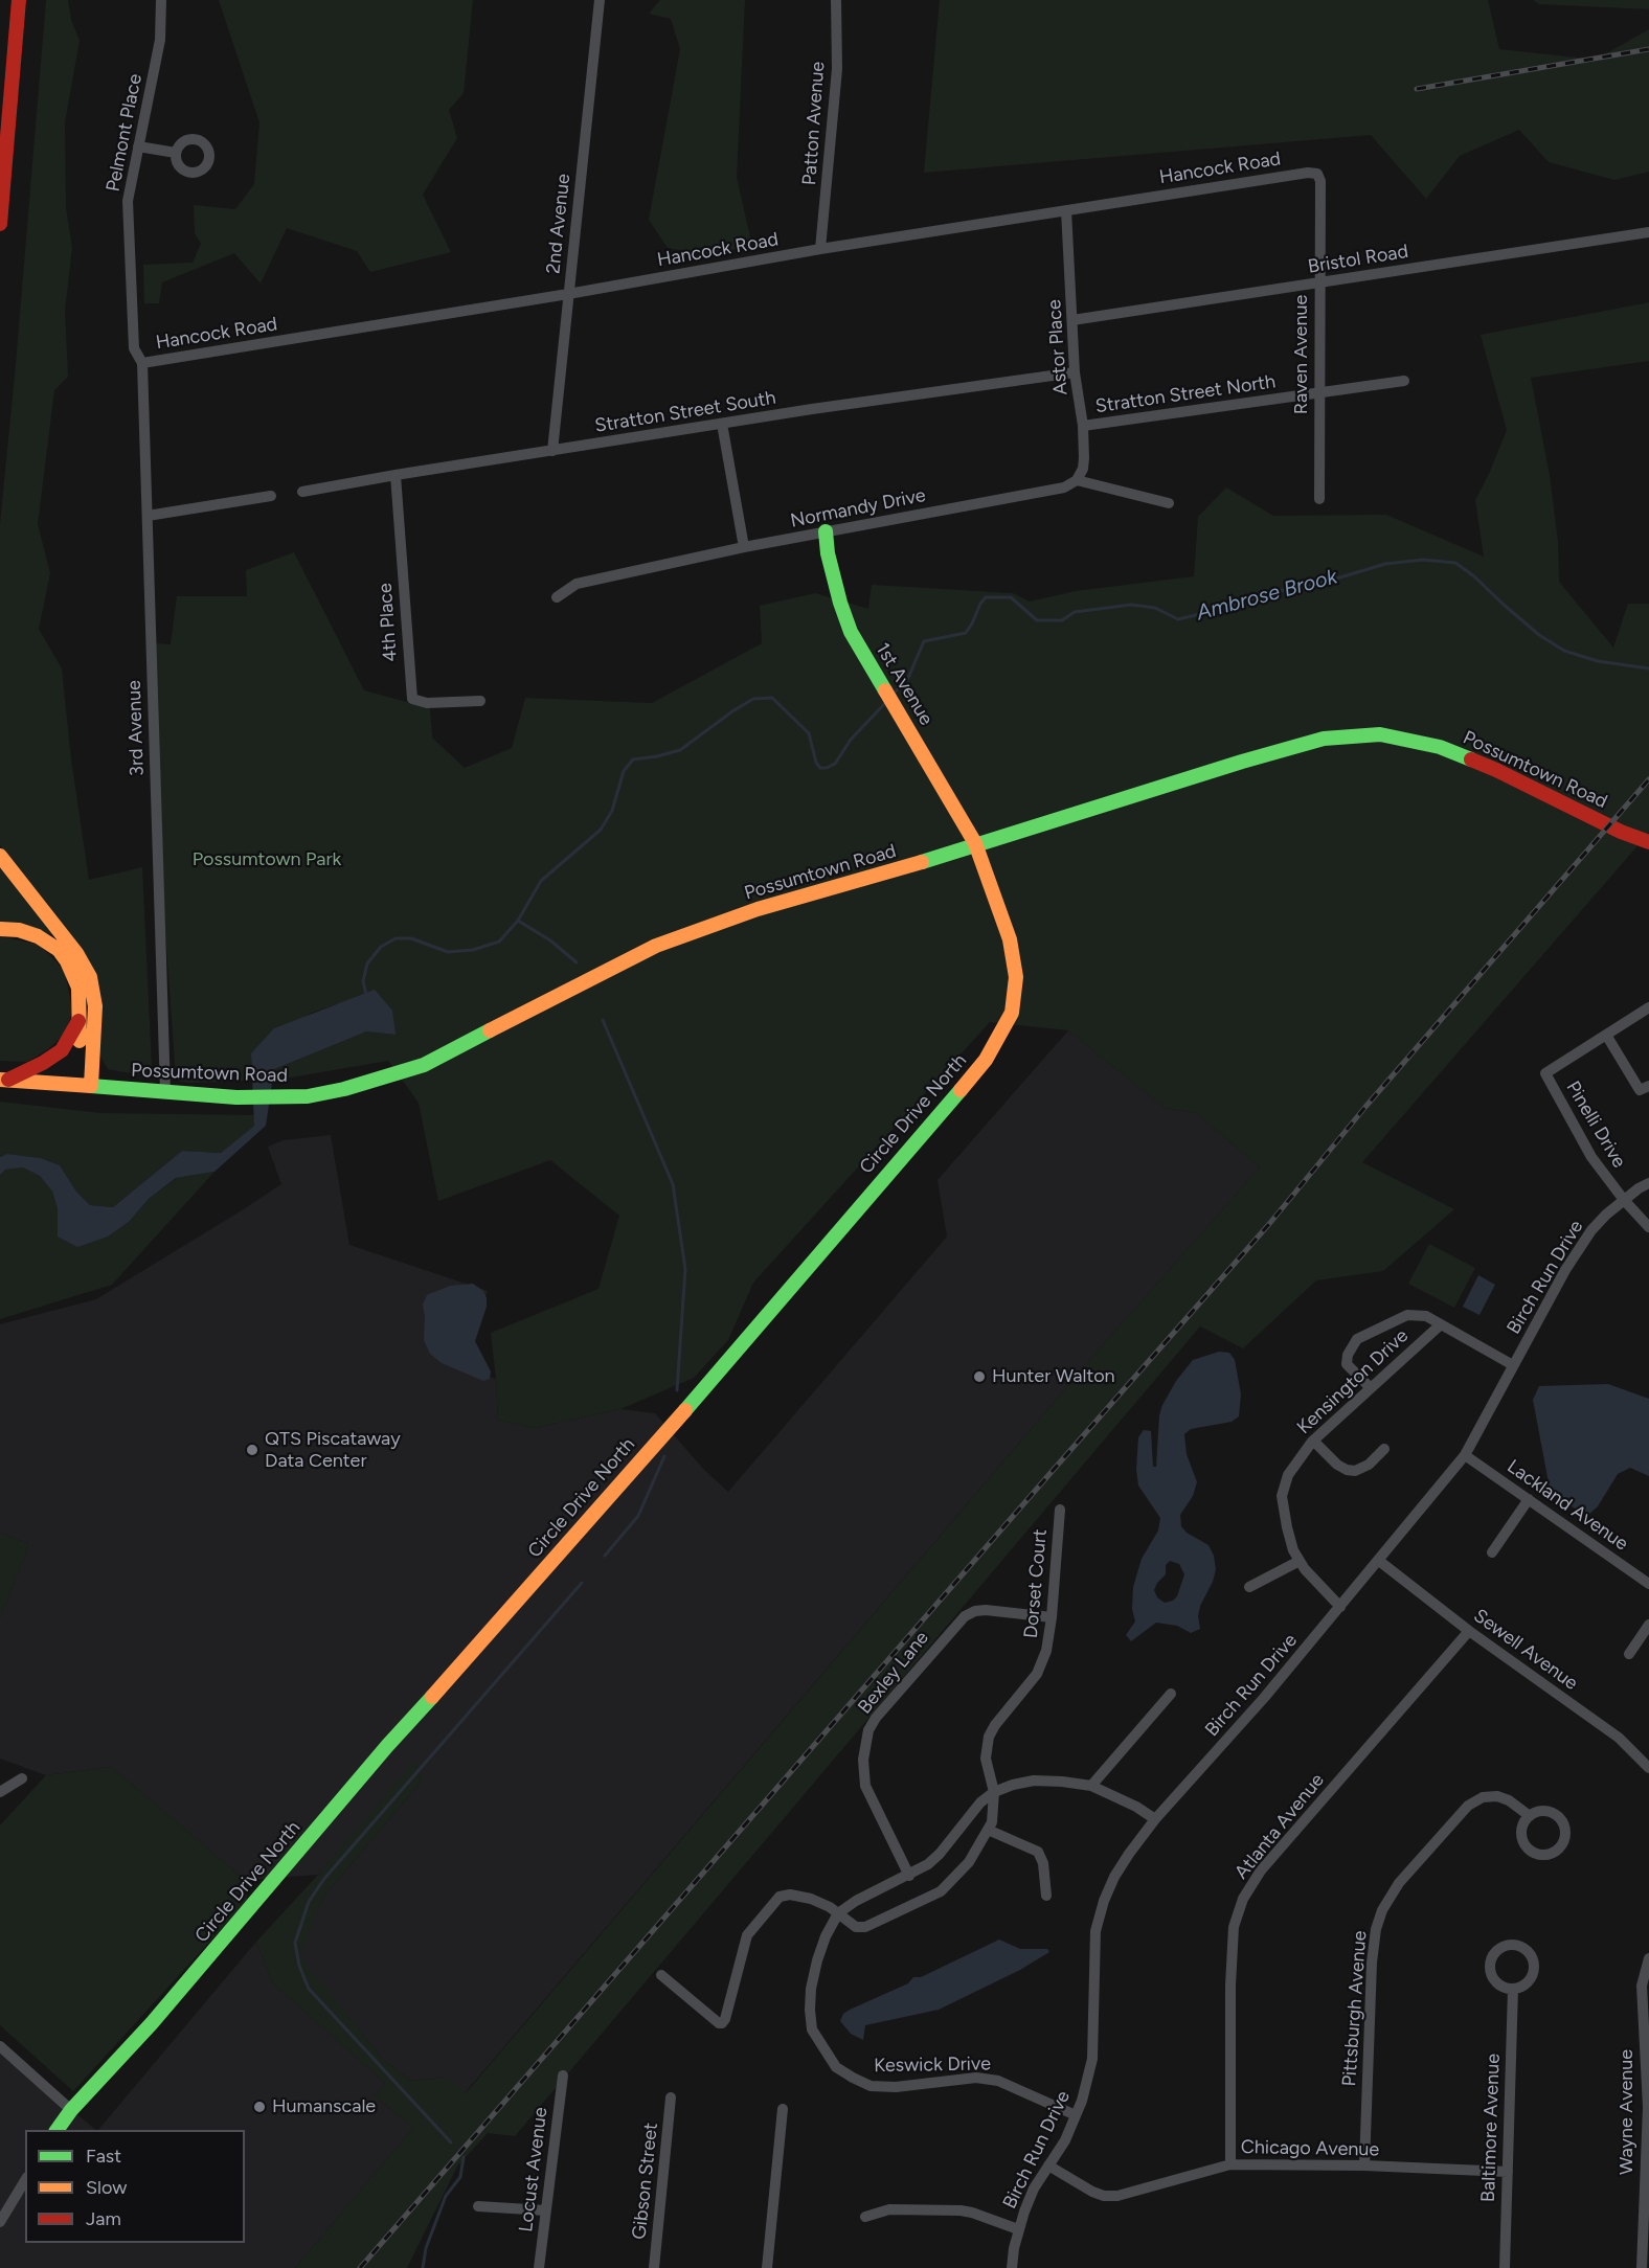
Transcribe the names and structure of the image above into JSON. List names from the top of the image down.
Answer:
{
  "streets": {
    "main road": ["1st Avenue", "Possumtown Road", "Circle Drive North"],
    "street": [
      "Patton Avenue",
      "Pelmont Place",
      "Hancock Road",
      "2nd Avenue",
      "Bristol Road",
      "Astor Place",
      "Raven Avenue",
      "Stratton Street North",
      "Stratton Street South",
      "Normandy Drive",
      "4th Place",
      "3rd Avenue",
      "Pinelli Drive",
      "Birch Run Drive",
      "Kensington Drive",
      "Lackland Avenue",
      "Dorset Court",
      "Sewell Avenue",
      "Bexley Lane",
      "Atlanta Avenue",
      "Pittsburgh Avenue",
      "Keswick Drive",
      "Wayne Avenue",
      "Baltimore Avenue",
      "Chicago Avenue",
      "Locust Avenue",
      "Gibson Street"
    ]
  },
  "crossings": [
    ["Patton Avenue", "Hancock Road"],
    ["Pelmont Place", "Hancock Road"],
    ["Hancock Road", "2nd Avenue"],
    ["Hancock Road", "Astor Place"],
    ["Hancock Road", "Raven Avenue"],
    ["Hancock Road", "3rd Avenue"],
    ["2nd Avenue", "Stratton Street South"],
    ["Bristol Road", "Astor Place"],
    ["Bristol Road", "Raven Avenue"],
    ["Astor Place", "Stratton Street North"],
    ["Astor Place", "Stratton Street South"],
    ["Astor Place", "Normandy Drive"],
    ["Raven Avenue", "Stratton Street North"],
    ["Stratton Street South", "4th Place"],
    ["Normandy Drive", "1st Avenue"],
    ["1st Avenue", "Possumtown Road"],
    ["1st Avenue", "Circle Drive North"],
    ["3rd Avenue", "Possumtown Road"],
    ["Possumtown Road", "Circle Drive North"],
    ["Pinelli Drive", "Birch Run Drive"],
    ["Birch Run Drive", "Kensington Drive"],
    ["Birch Run Drive", "Lackland Avenue"],
    ["Birch Run Drive", "Sewell Avenue"],
    ["Birch Run Drive", "Keswick Drive"],
    ["Birch Run Drive", "Chicago Avenue"],
    ["Dorset Court", "Bexley Lane"],
    ["Dorset Court", "Keswick Drive"],
    ["Sewell Avenue", "Atlanta Avenue"],
    ["Atlanta Avenue", "Chicago Avenue"],
    ["Pittsburgh Avenue", "Chicago Avenue"],
    ["Baltimore Avenue", "Chicago Avenue"]
  ],
  "water": ["Ambrose Brook"],
  "parks": ["Possumtown Park"],
  "places": ["Hunter Walton", "QTS Piscataway Data Center", "Humanscale"],
  "legend": ["Fast", "Slow", "Jam"]
}
